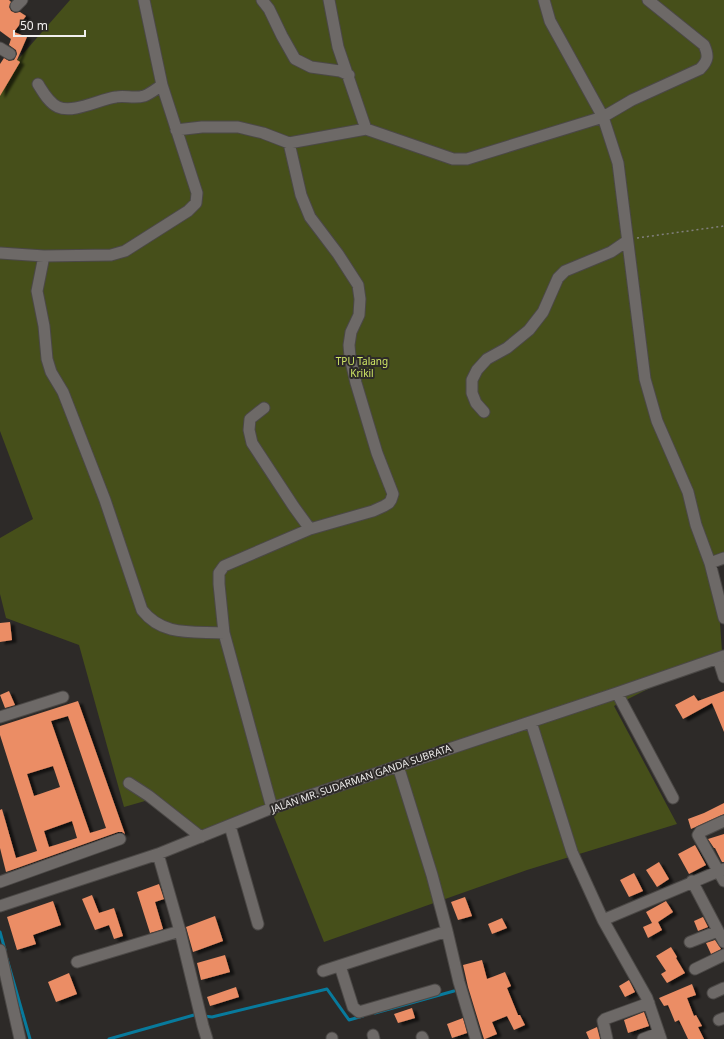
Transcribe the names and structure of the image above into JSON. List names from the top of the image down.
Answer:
{
  "streets": {
    "street": ["JALAN MR. SUDARMAN GANDA SUBRATA"]
  },
  "parks": ["TPU Talang Krikil"],
  "scale_bar": "50 m"
}
